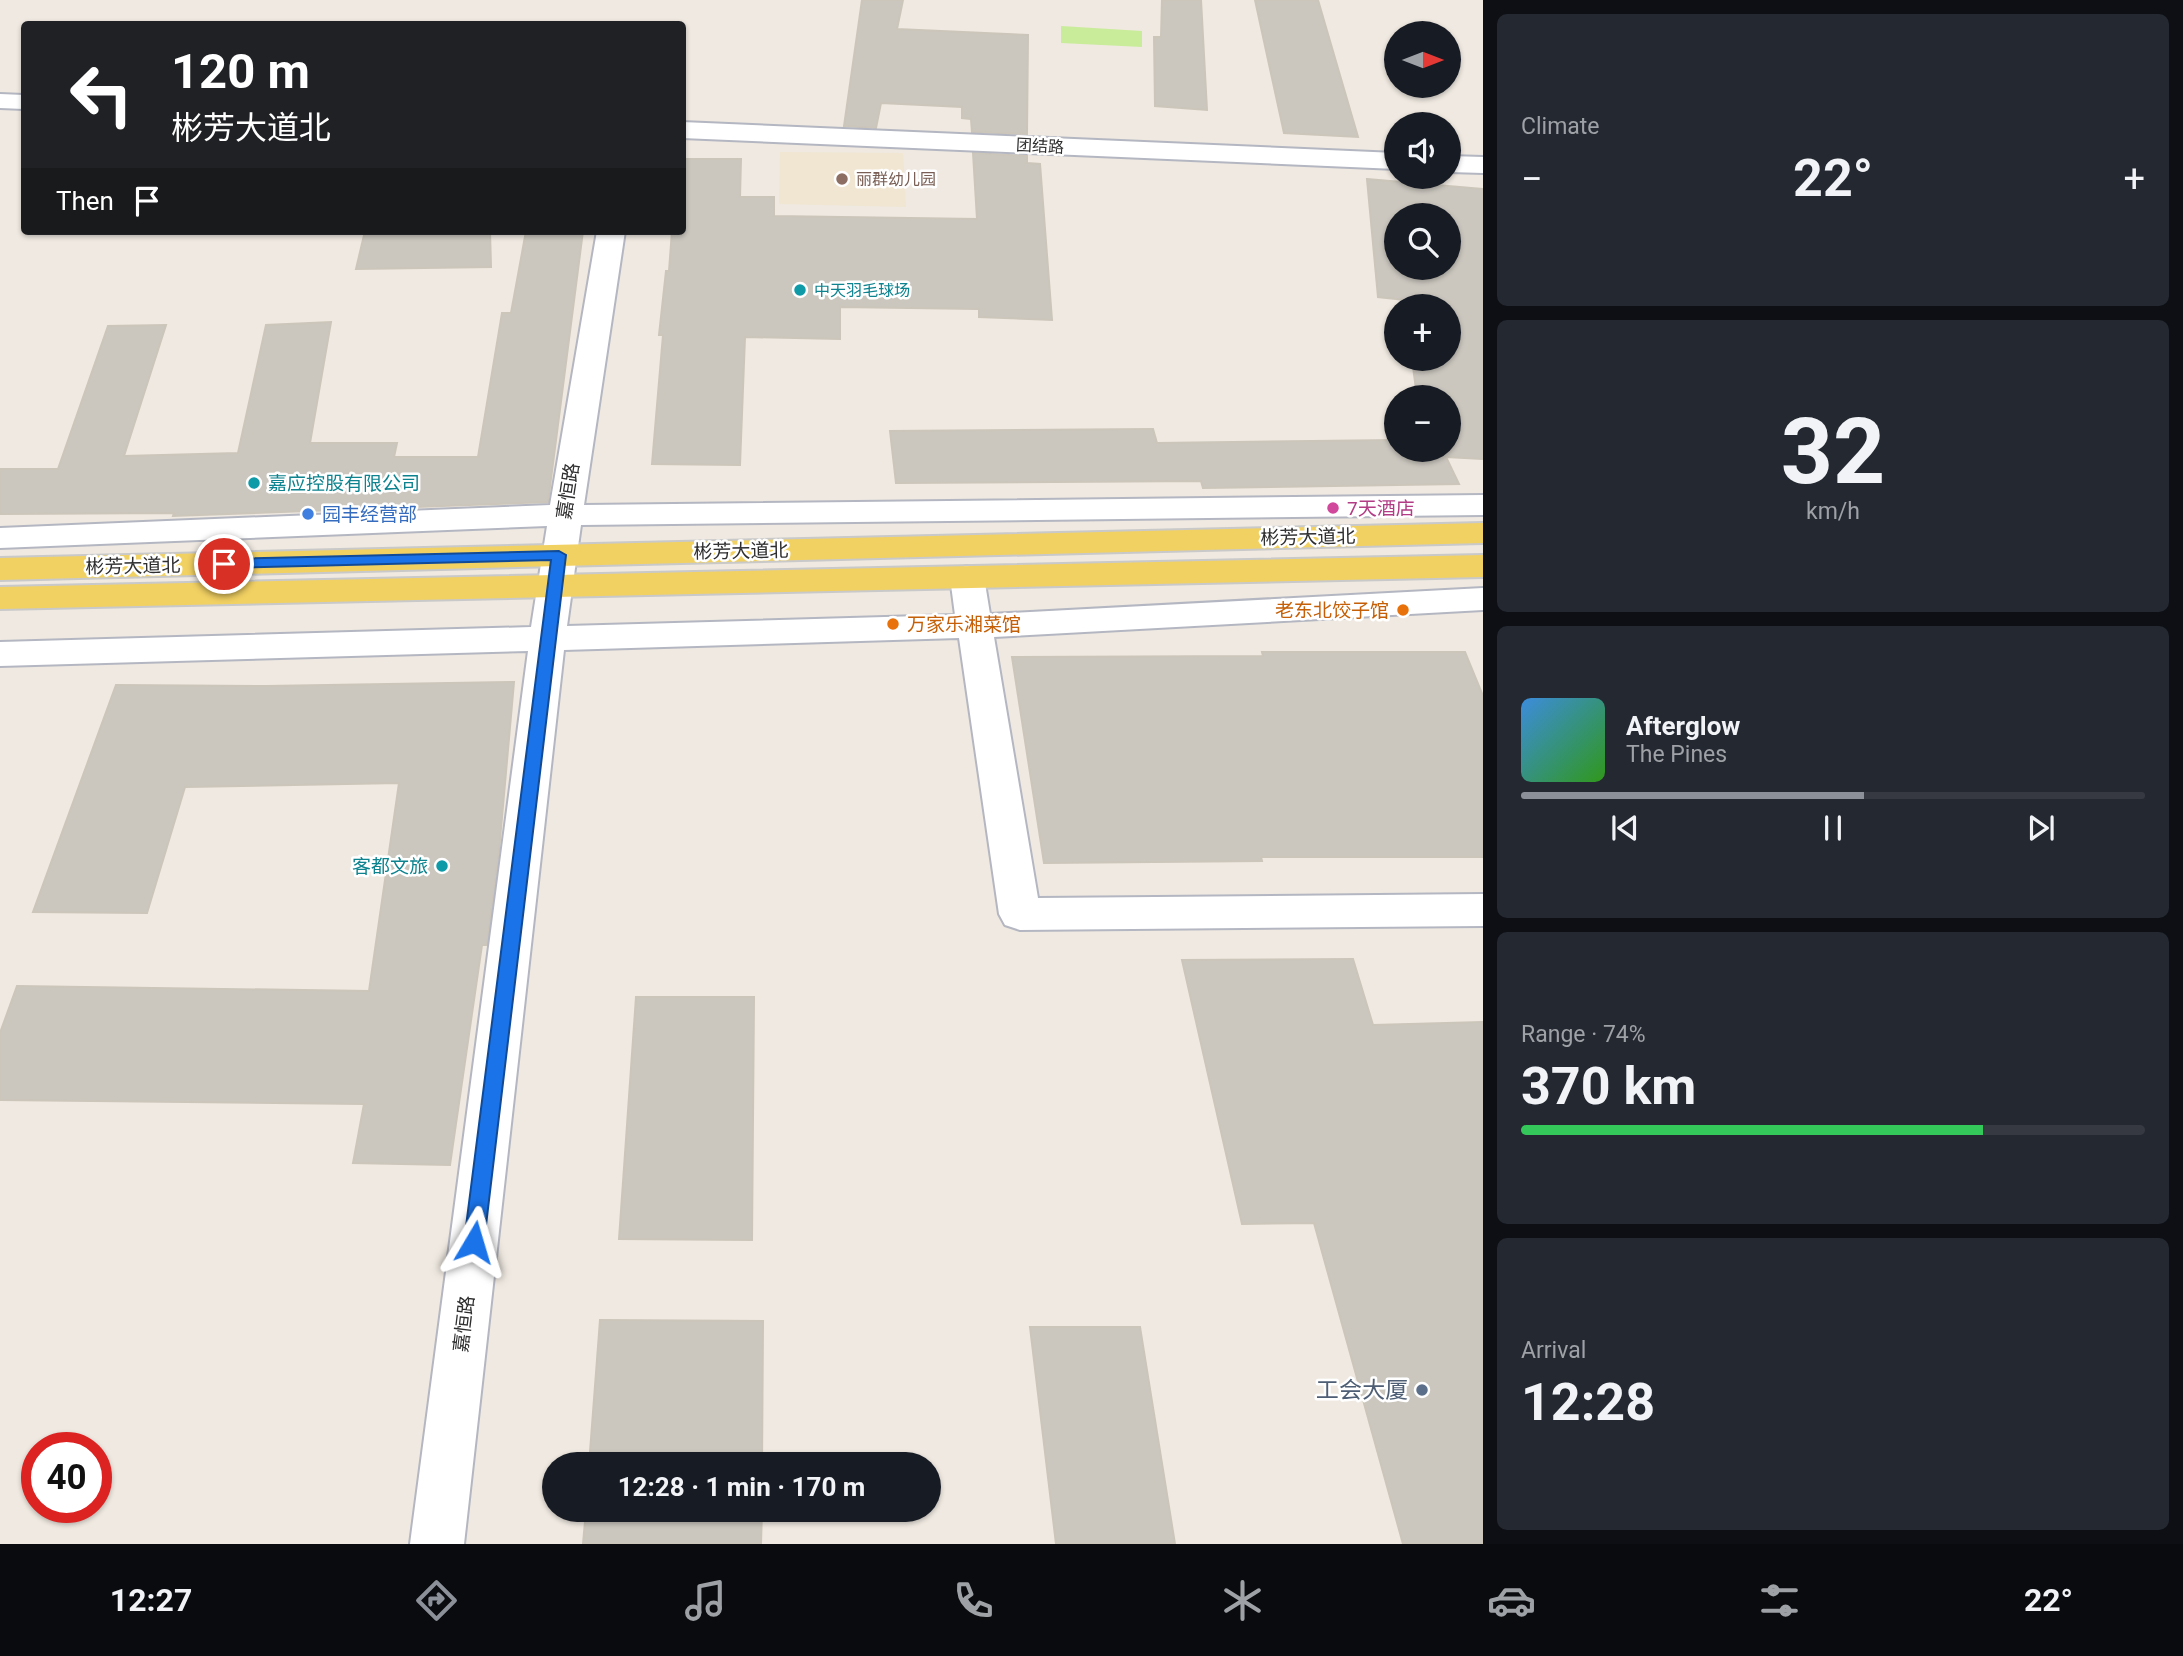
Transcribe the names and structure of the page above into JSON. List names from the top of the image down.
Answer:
{
  "streets": {
    "main road": ["彬芳大道北"],
    "street": ["团结路", "嘉恒路"]
  },
  "crossings": [
    ["嘉恒路", "彬芳大道北"]
  ],
  "places": [
    "丽群幼儿园",
    "中天羽毛球场",
    "嘉应控股有限公司",
    "7天酒店",
    "园丰经营部",
    "老东北饺子馆",
    "万家乐湘菜馆",
    "客都文旅",
    "工会大厦"
  ],
  "north": "right",
  "page": {
    "tile": [
      "Climate",
      ["32", "km/h"],
      ["Range · 74%", "370 km"],
      ["Arrival", "12:28"]
    ],
    "map_buttons": ["+", "−"],
    "turn": ["120 m", "彬芳大道北"],
    "heat": ["−", "22°", "+"],
    "then": "Then",
    "song": ["Afterglow", "The Pines"],
    "limit": "40",
    "trip": "12:28 · 1 min · 170 m",
    "tabs": ["12:27", "22°"]
  }
}
